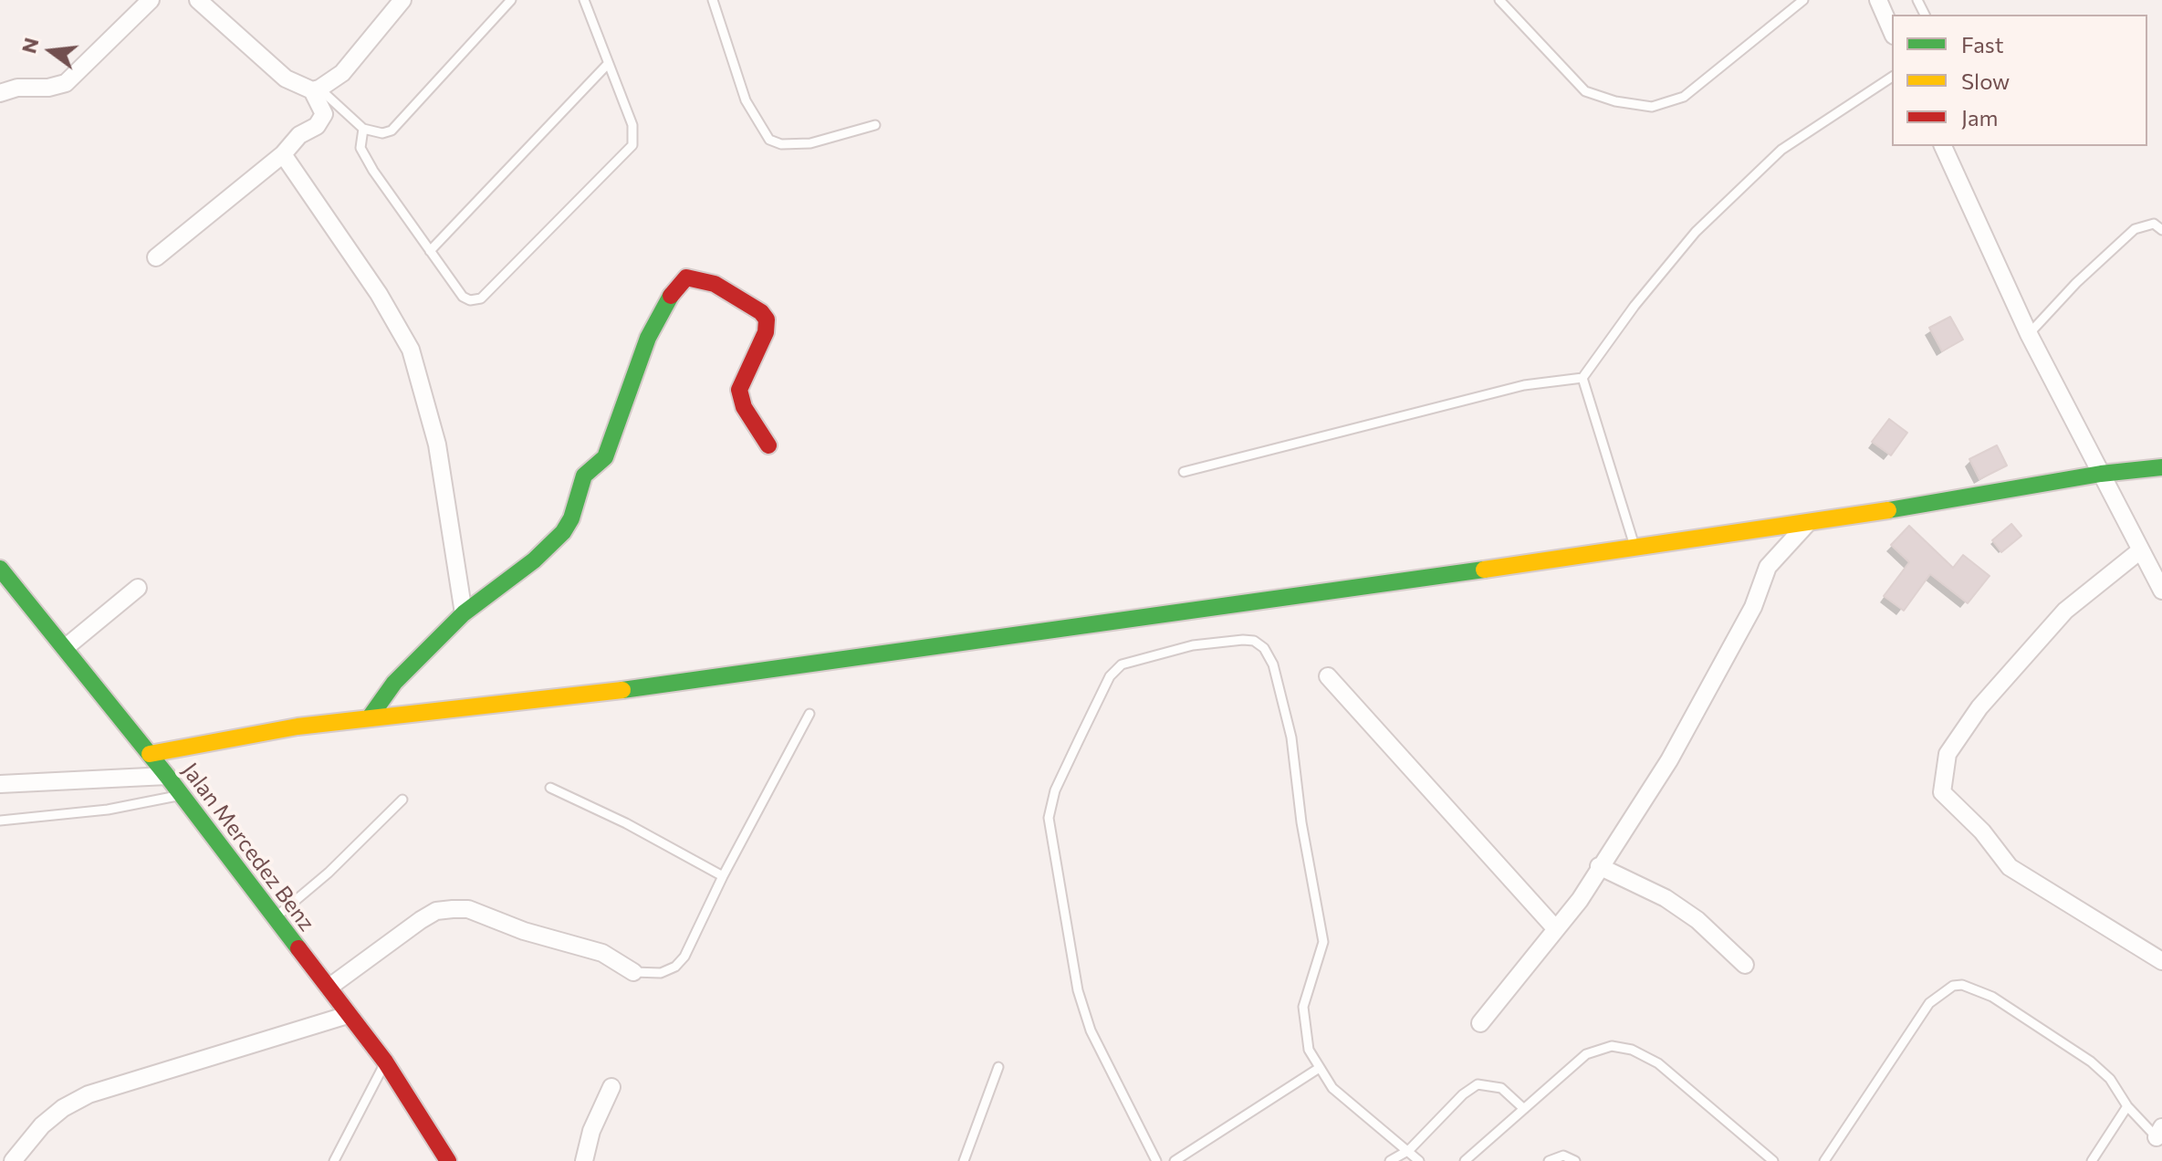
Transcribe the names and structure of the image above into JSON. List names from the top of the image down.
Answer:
{
  "streets": {
    "street": ["Jalan Mercedez Benz"]
  },
  "legend": ["Fast", "Slow", "Jam"],
  "north": "left"
}
